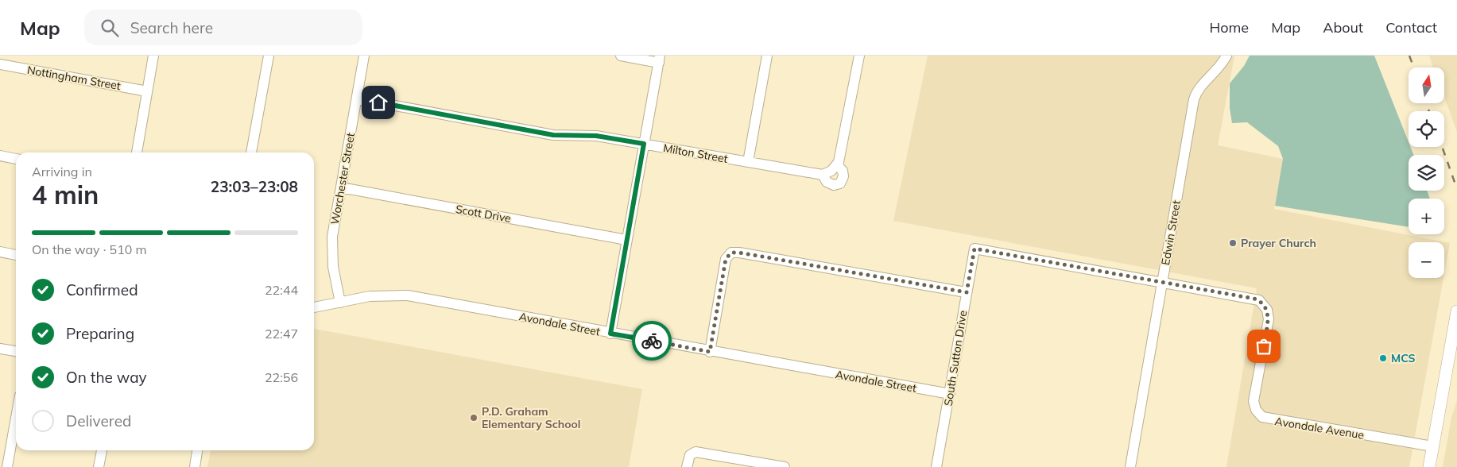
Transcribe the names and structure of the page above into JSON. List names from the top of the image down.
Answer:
{
  "streets": {
    "street": [
      "Nottingham Street",
      "Milton Street",
      "Worchester Street",
      "Scott Drive",
      "Edwin Street",
      "Avondale Street",
      "South Sutton Drive",
      "Avondale Avenue"
    ]
  },
  "crossings": [
    ["Milton Street", "Worchester Street"],
    ["Worchester Street", "Scott Drive"],
    ["Worchester Street", "Avondale Street"],
    ["Edwin Street", "South Sutton Drive"],
    ["Edwin Street", "Avondale Avenue"],
    ["Avondale Street", "South Sutton Drive"],
    ["South Sutton Drive", "Avondale Avenue"]
  ],
  "places": ["Prayer Church", "MCS", "P.D. Graham Elementary School"],
  "north": "top",
  "page": {
    "header": "Map",
    "search": "Search here",
    "nav": [
      "Home",
      "Map",
      "About",
      "Contact"
    ],
    "map_buttons": ["+", "−"],
    "heading": ["4 min", "Arriving in", "23:03–23:08"],
    "bar": "On the way · 510 m",
    "list": [
      ["Confirmed", "22:44"],
      ["Preparing", "22:47"],
      ["On the way", "22:56"],
      "Delivered"
    ]
  }
}
